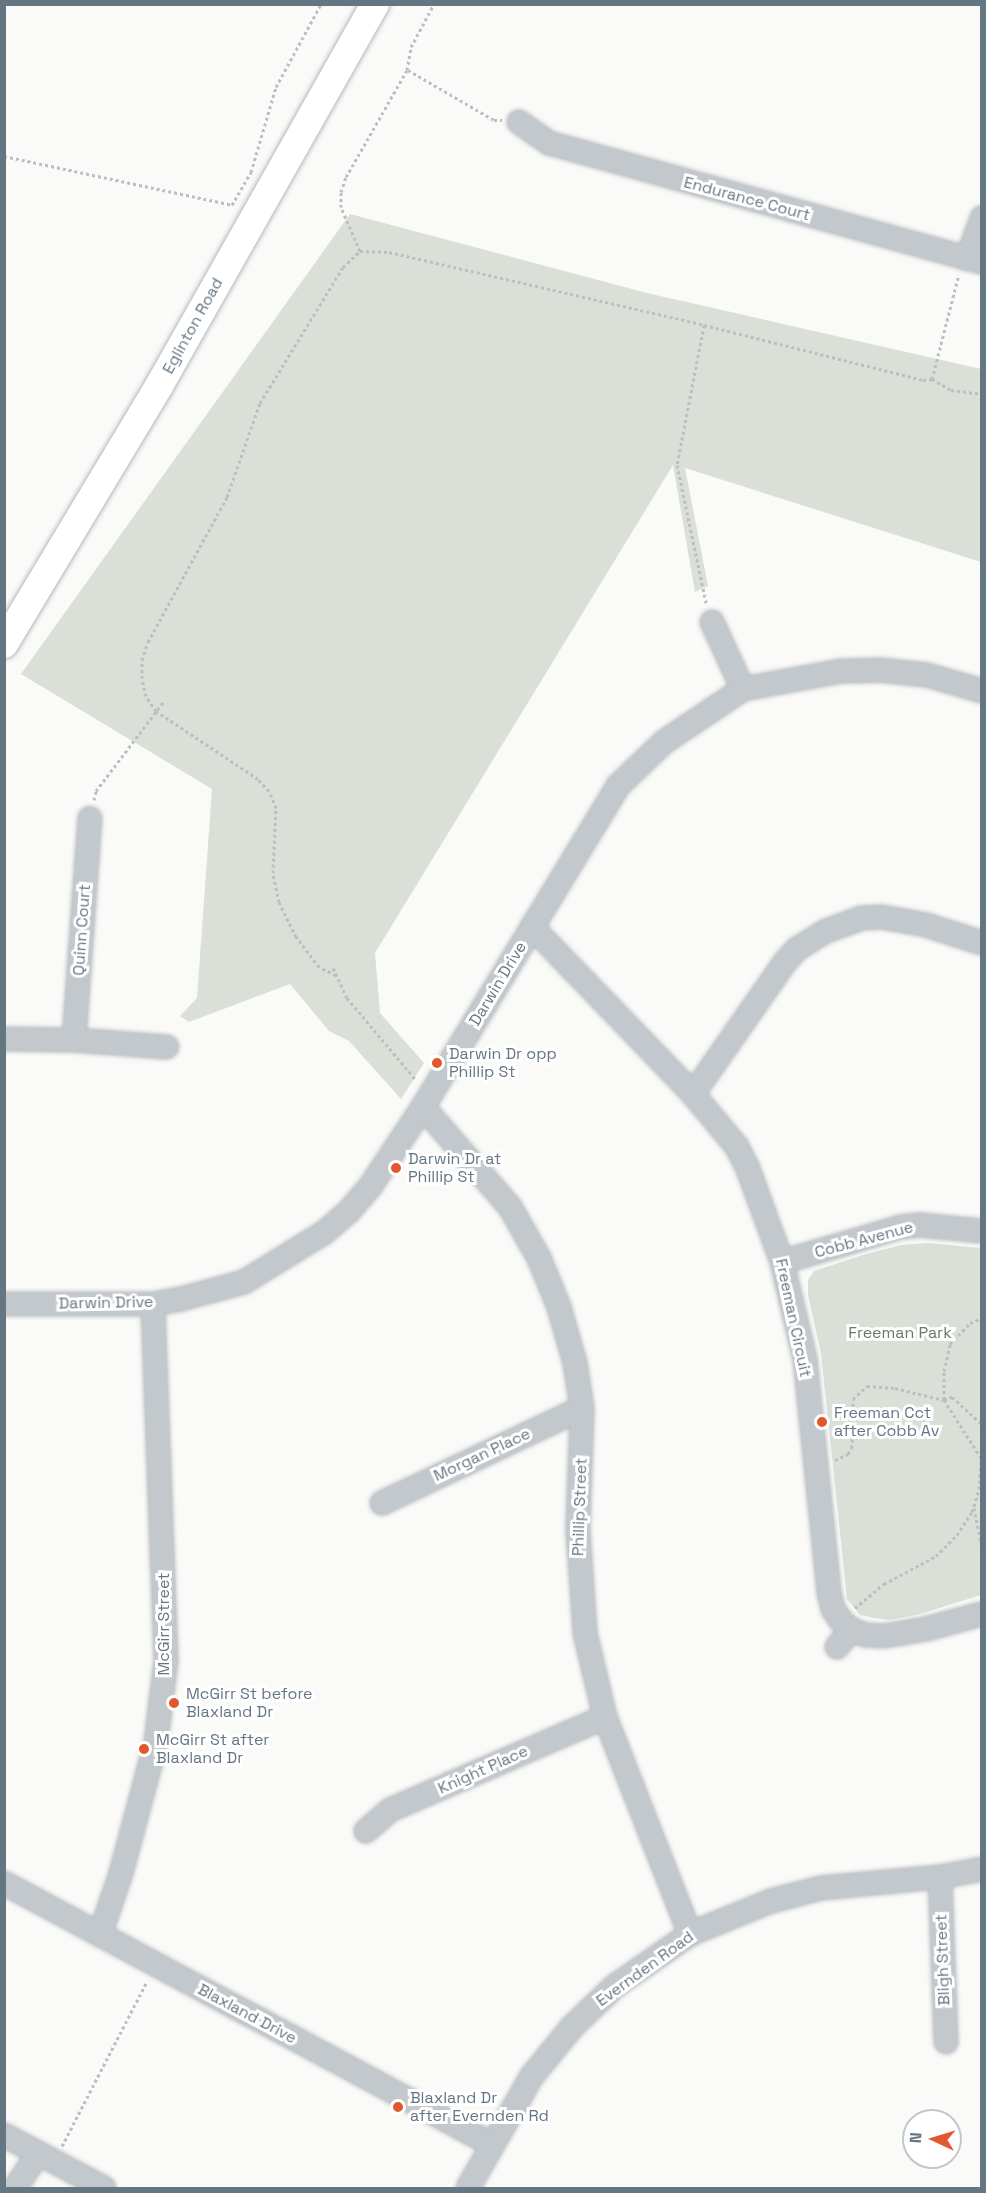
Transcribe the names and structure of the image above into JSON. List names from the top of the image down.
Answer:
{
  "streets": {
    "main road": ["Eglinton Road"],
    "street": [
      "Endurance Court",
      "Quinn Court",
      "Darwin Drive",
      "Cobb Avenue",
      "Freeman Circuit",
      "Morgan Place",
      "Phillip Street",
      "McGirr Street",
      "Knight Place",
      "Bligh Street",
      "Evernden Road",
      "Blaxland Drive"
    ]
  },
  "crossings": [
    ["Darwin Drive", "Freeman Circuit"],
    ["Darwin Drive", "Phillip Street"],
    ["Darwin Drive", "McGirr Street"],
    ["Cobb Avenue", "Freeman Circuit"],
    ["Morgan Place", "Phillip Street"],
    ["Phillip Street", "Knight Place"],
    ["Phillip Street", "Evernden Road"],
    ["McGirr Street", "Blaxland Drive"],
    ["Bligh Street", "Evernden Road"],
    ["Evernden Road", "Blaxland Drive"]
  ],
  "parks": ["Freeman Park"],
  "places": [
    "Darwin Dr opp Phillip St",
    "Darwin Dr at Phillip St",
    "Freeman Cct after Cobb Av",
    "McGirr St before Blaxland Dr",
    "McGirr St after Blaxland Dr",
    "Blaxland Dr after Evernden Rd"
  ],
  "north": "left"
}
